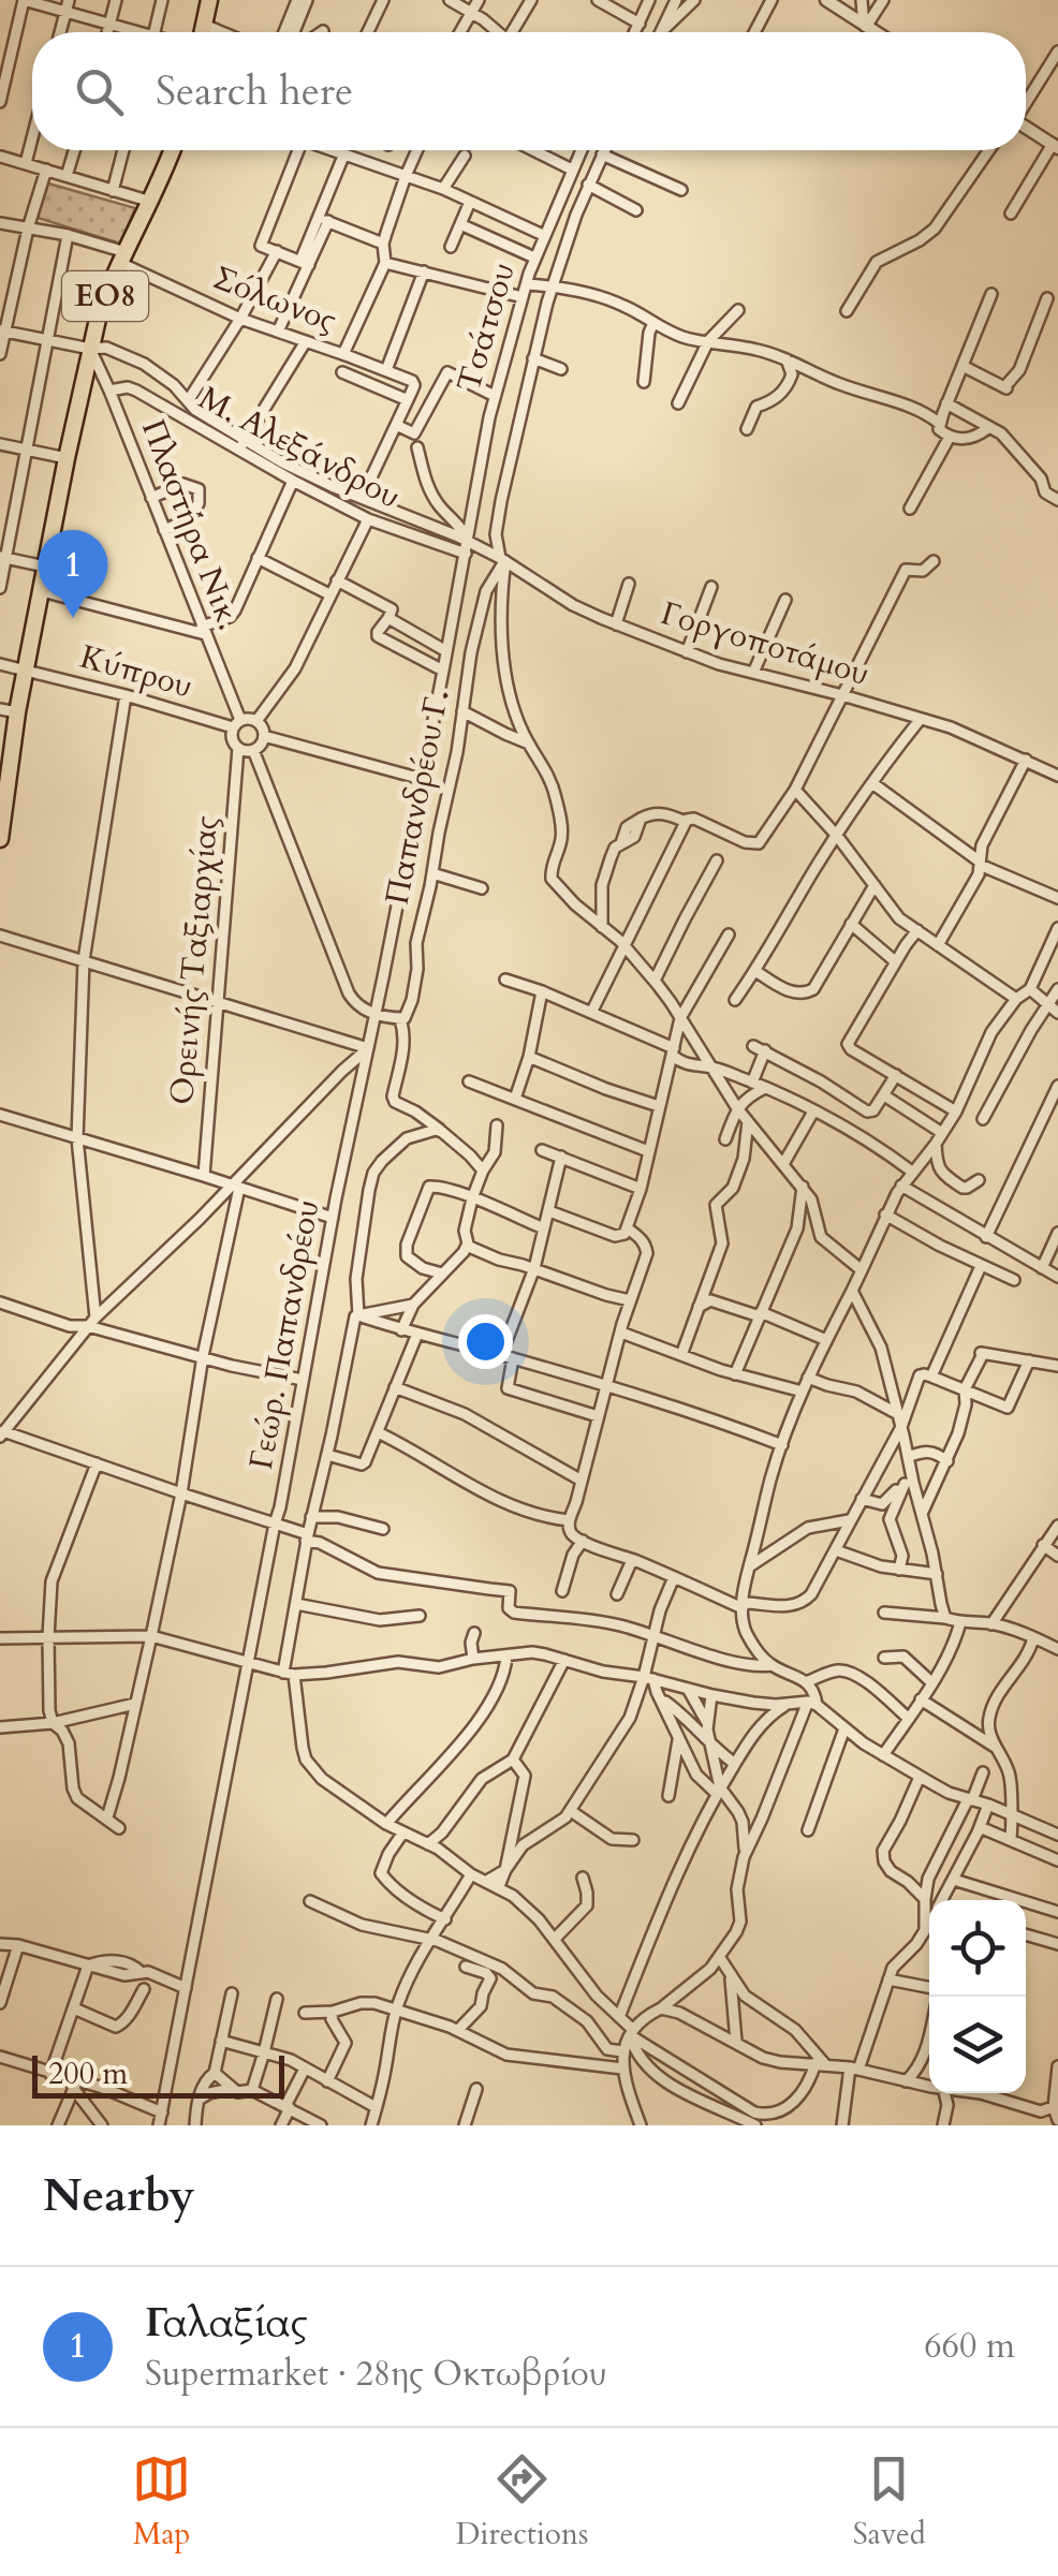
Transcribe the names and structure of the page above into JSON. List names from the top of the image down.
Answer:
{
  "streets": {
    "main road": ["ΕΟ8"],
    "street": [
      "Σόλωνος",
      "Τσάτσου",
      "Μ. Αλεξάνδρου",
      "Πλαστήρα Νικ.",
      "Γοργοποτάμου",
      "Κύπρου",
      "Παπανδρέου Γ.",
      "Ορεινής Ταξιαρχίας",
      "Γεώρ. Παπανδρέου"
    ]
  },
  "crossings": [
    ["ΕΟ8", "Σόλωνος"],
    ["ΕΟ8", "Μ. Αλεξάνδρου"],
    ["ΕΟ8", "Πλαστήρα Νικ."],
    ["ΕΟ8", "Κύπρου"],
    ["Τσάτσου", "Μ. Αλεξάνδρου"],
    ["Τσάτσου", "Γοργοποτάμου"],
    ["Τσάτσου", "Γεώρ. Παπανδρέου"],
    ["Μ. Αλεξάνδρου", "Πλαστήρα Νικ."],
    ["Μ. Αλεξάνδρου", "Γοργοποτάμου"],
    ["Μ. Αλεξάνδρου", "Γεώρ. Παπανδρέου"],
    ["Πλαστήρα Νικ.", "Κύπρου"],
    ["Πλαστήρα Νικ.", "Ορεινής Ταξιαρχίας"],
    ["Γοργοποτάμου", "Παπανδρέου Γ."],
    ["Γοργοποτάμου", "Γεώρ. Παπανδρέου"],
    ["Κύπρου", "Ορεινής Ταξιαρχίας"]
  ],
  "scale_bar": "200 m",
  "page": {
    "search": "Search here",
    "pins": "1",
    "scale": "200 m",
    "heading": "Nearby",
    "list": [
      {
        "mark": "1",
        "name": "Γαλαξίας",
        "note": "Supermarket · 28ης Οκτωβρίου",
        "value": "660 m"
      }
    ],
    "nav": ["Map", "Directions", "Saved"]
  }
}
